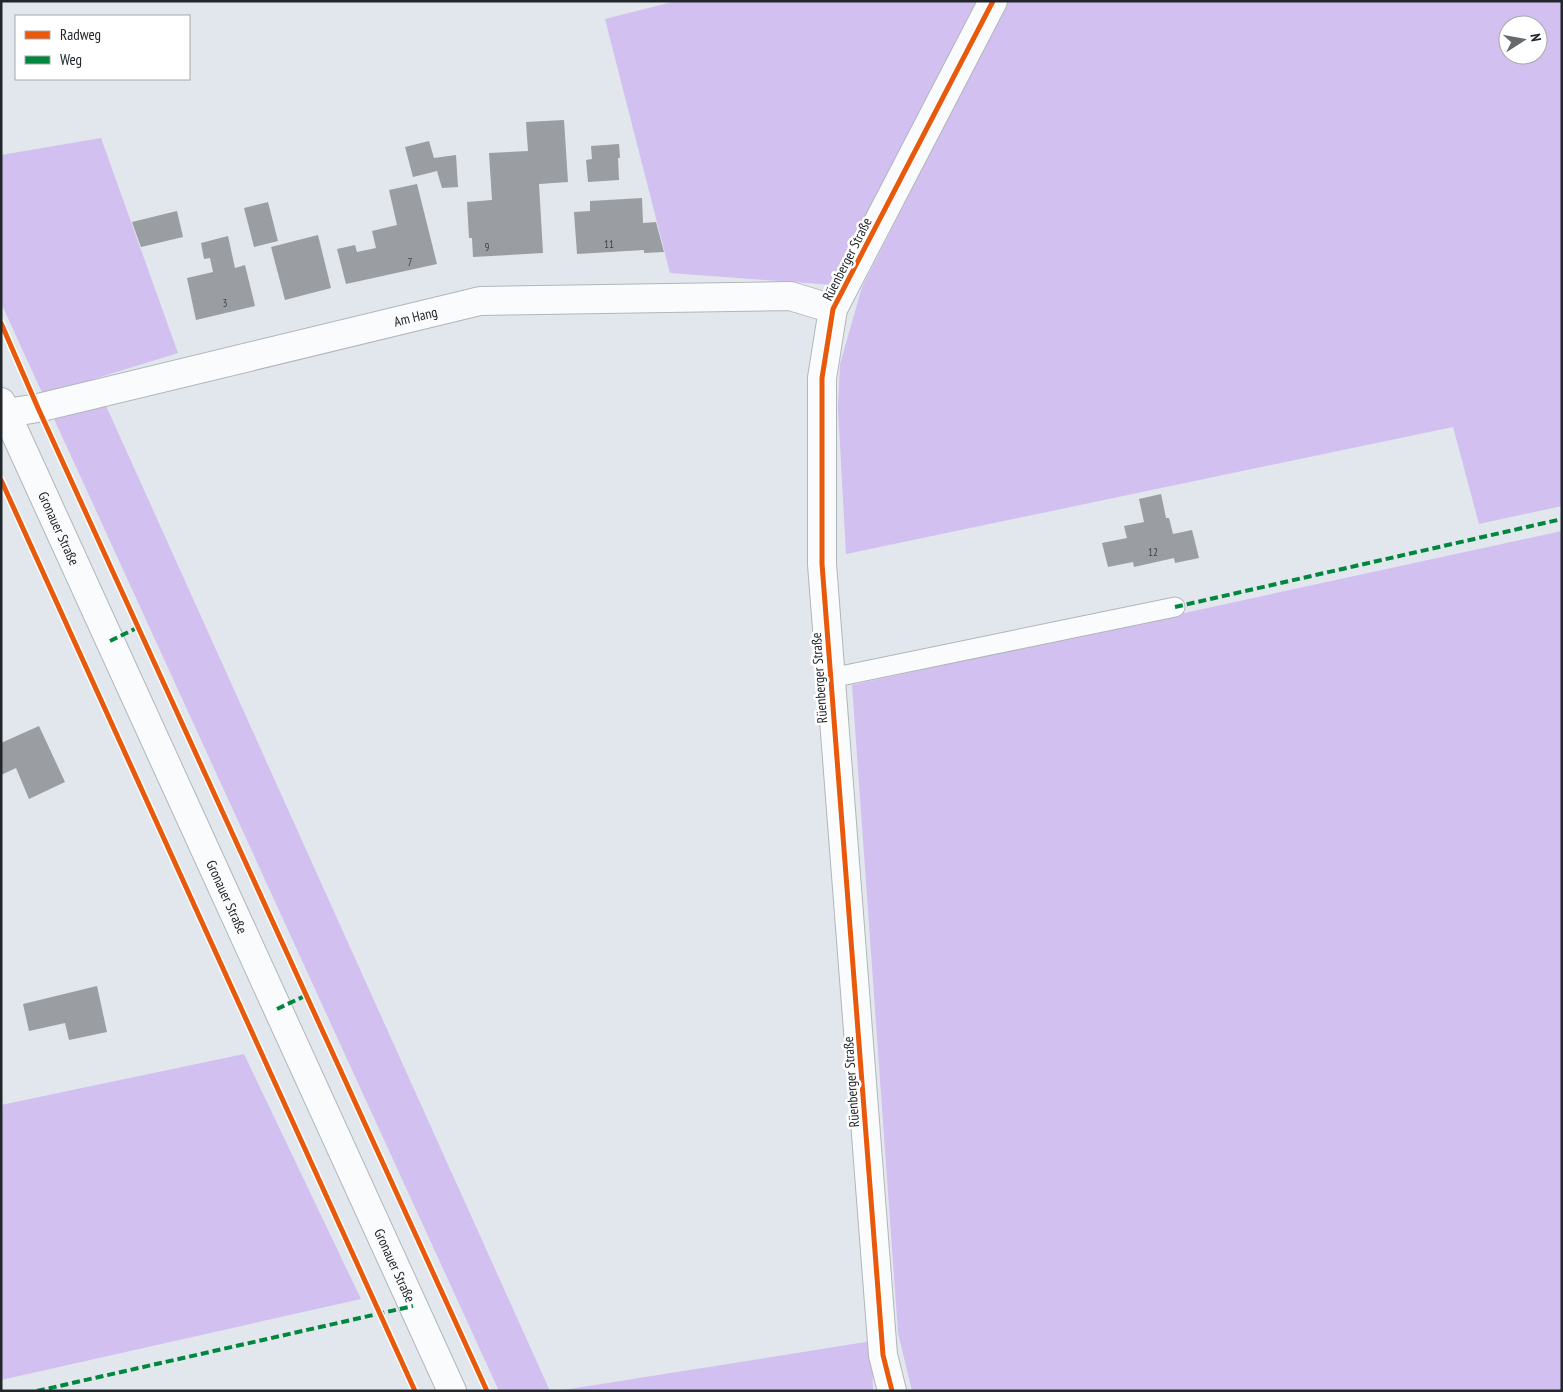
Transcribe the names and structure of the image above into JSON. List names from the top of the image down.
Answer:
{
  "streets": {
    "street": ["Rüenberger Straße", "Am Hang", "Gronauer Straße"]
  },
  "crossings": [
    ["Rüenberger Straße", "Am Hang"],
    ["Am Hang", "Gronauer Straße"]
  ],
  "house_numbers": [
    "11",
    "9",
    "7",
    "3",
    "12"
  ],
  "legend": ["Radweg", "Weg"],
  "north": "right"
}
